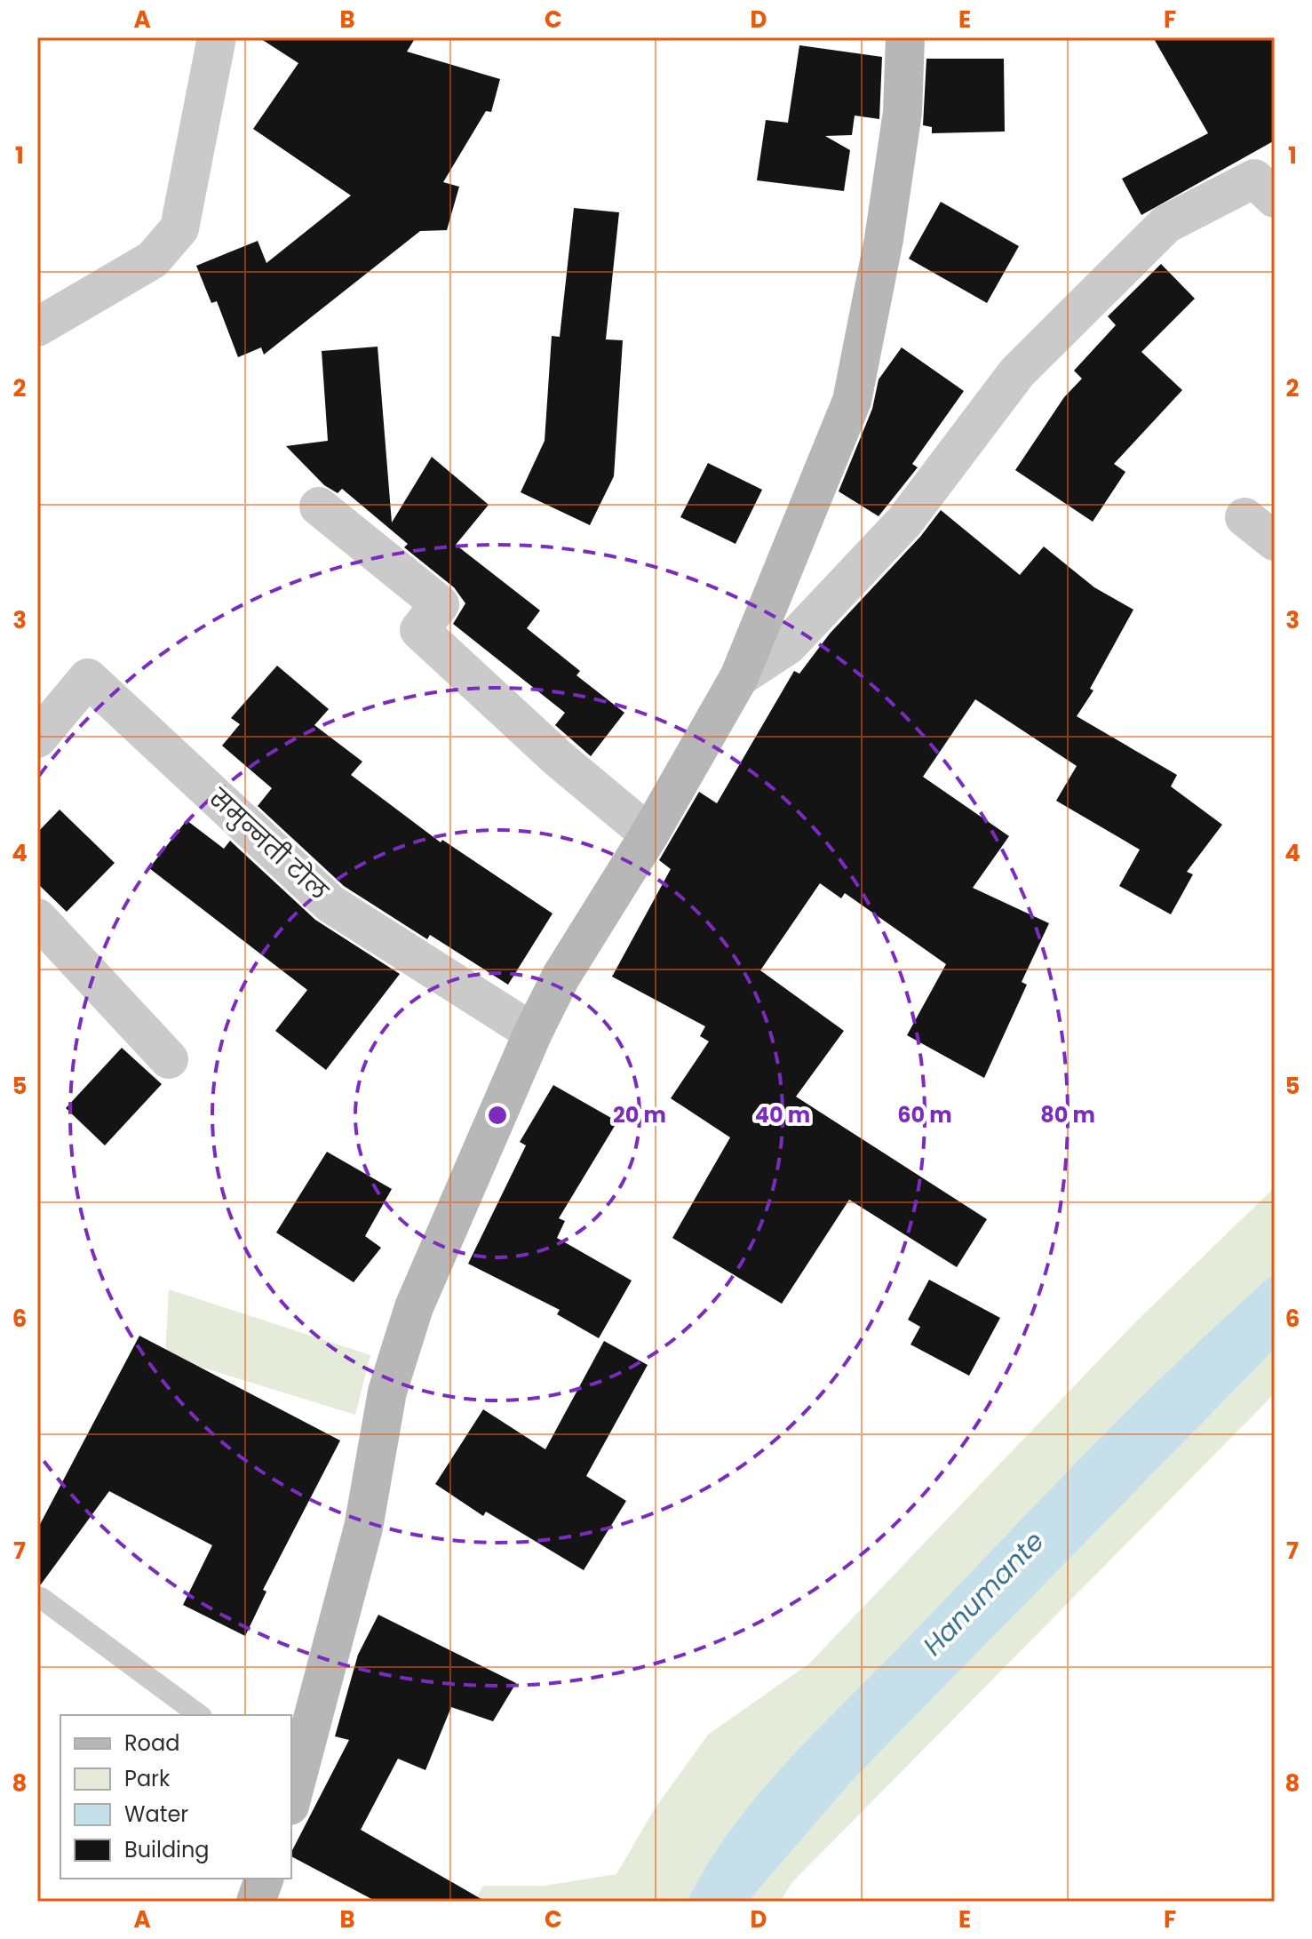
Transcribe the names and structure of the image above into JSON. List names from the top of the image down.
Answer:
{
  "streets": {
    "street": ["समुन्नती टोल"]
  },
  "water": ["Hanumante"],
  "legend": [
    "Road",
    "Park",
    "Water",
    "Building"
  ],
  "grid": {
    "columns": [
      "A",
      "B",
      "C",
      "D",
      "E",
      "F"
    ],
    "rows": [
      "1",
      "2",
      "3",
      "4",
      "5",
      "6",
      "7",
      "8"
    ]
  },
  "rings": [
    "20 m",
    "40 m",
    "60 m",
    "80 m"
  ]
}
